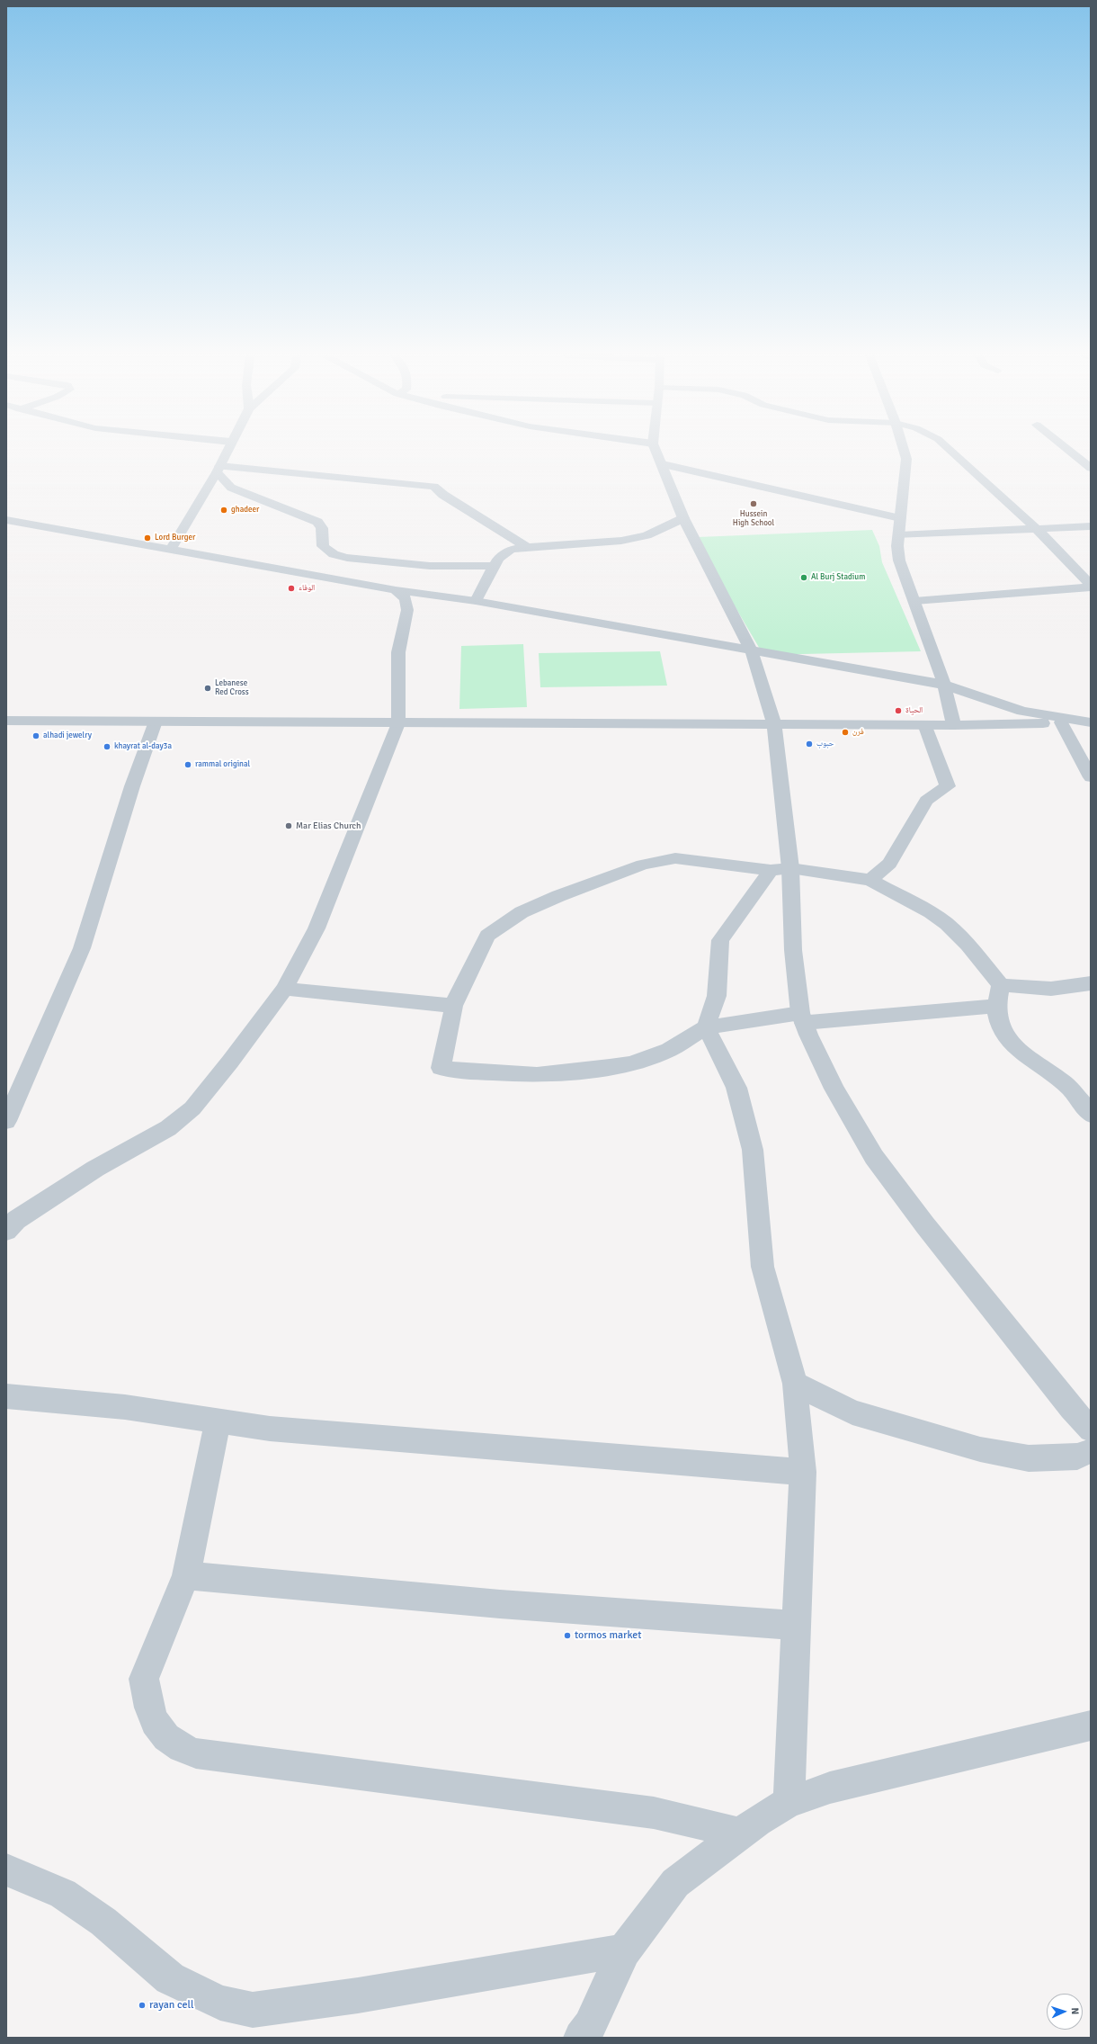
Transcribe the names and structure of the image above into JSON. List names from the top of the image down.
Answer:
{
  "places": [
    "Hussein High School",
    "ghadeer",
    "Lord Burger",
    "Al Burj Stadium",
    "الوفاء",
    "Lebanese Red Cross",
    "الحياة",
    "فرن",
    "alhadi jewelry",
    "حبوب",
    "khayrat al-day3a",
    "rammal original",
    "Mar Elias Church",
    "tormos market",
    "rayan cell"
  ],
  "north": "right"
}
